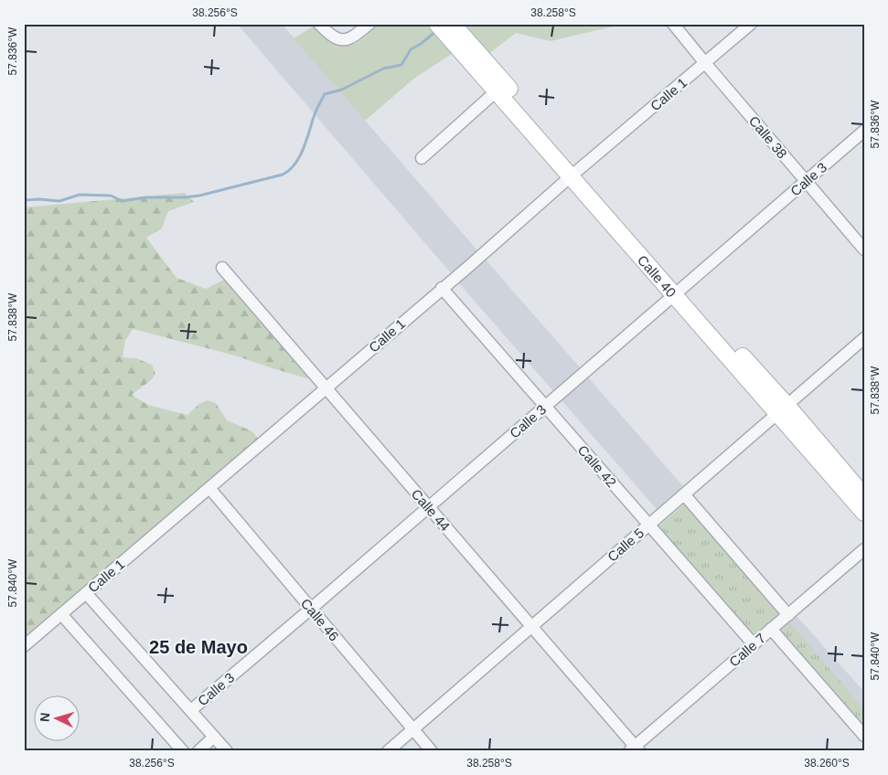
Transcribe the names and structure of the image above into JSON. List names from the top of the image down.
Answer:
{
  "streets": {
    "main road": ["Calle 40"],
    "street": [
      "Calle 1",
      "Calle 38",
      "Calle 3",
      "Calle 42",
      "Calle 44",
      "Calle 5",
      "Calle 46",
      "Calle 7"
    ]
  },
  "crossings": [
    ["Calle 1", "Calle 38"],
    ["Calle 1", "Calle 40"],
    ["Calle 1", "Calle 42"],
    ["Calle 1", "Calle 44"],
    ["Calle 1", "Calle 46"],
    ["Calle 38", "Calle 3"],
    ["Calle 3", "Calle 40"],
    ["Calle 3", "Calle 42"],
    ["Calle 3", "Calle 44"],
    ["Calle 3", "Calle 46"],
    ["Calle 40", "Calle 5"],
    ["Calle 42", "Calle 5"],
    ["Calle 42", "Calle 7"],
    ["Calle 44", "Calle 5"],
    ["Calle 44", "Calle 7"],
    ["Calle 5", "Calle 46"]
  ],
  "districts": ["25 de Mayo"],
  "north": "left",
  "coordinates": [
    "38.256°S",
    "38.258°S",
    "57.836°W",
    "57.838°W",
    "57.840°W",
    "38.260°S"
  ]
}
